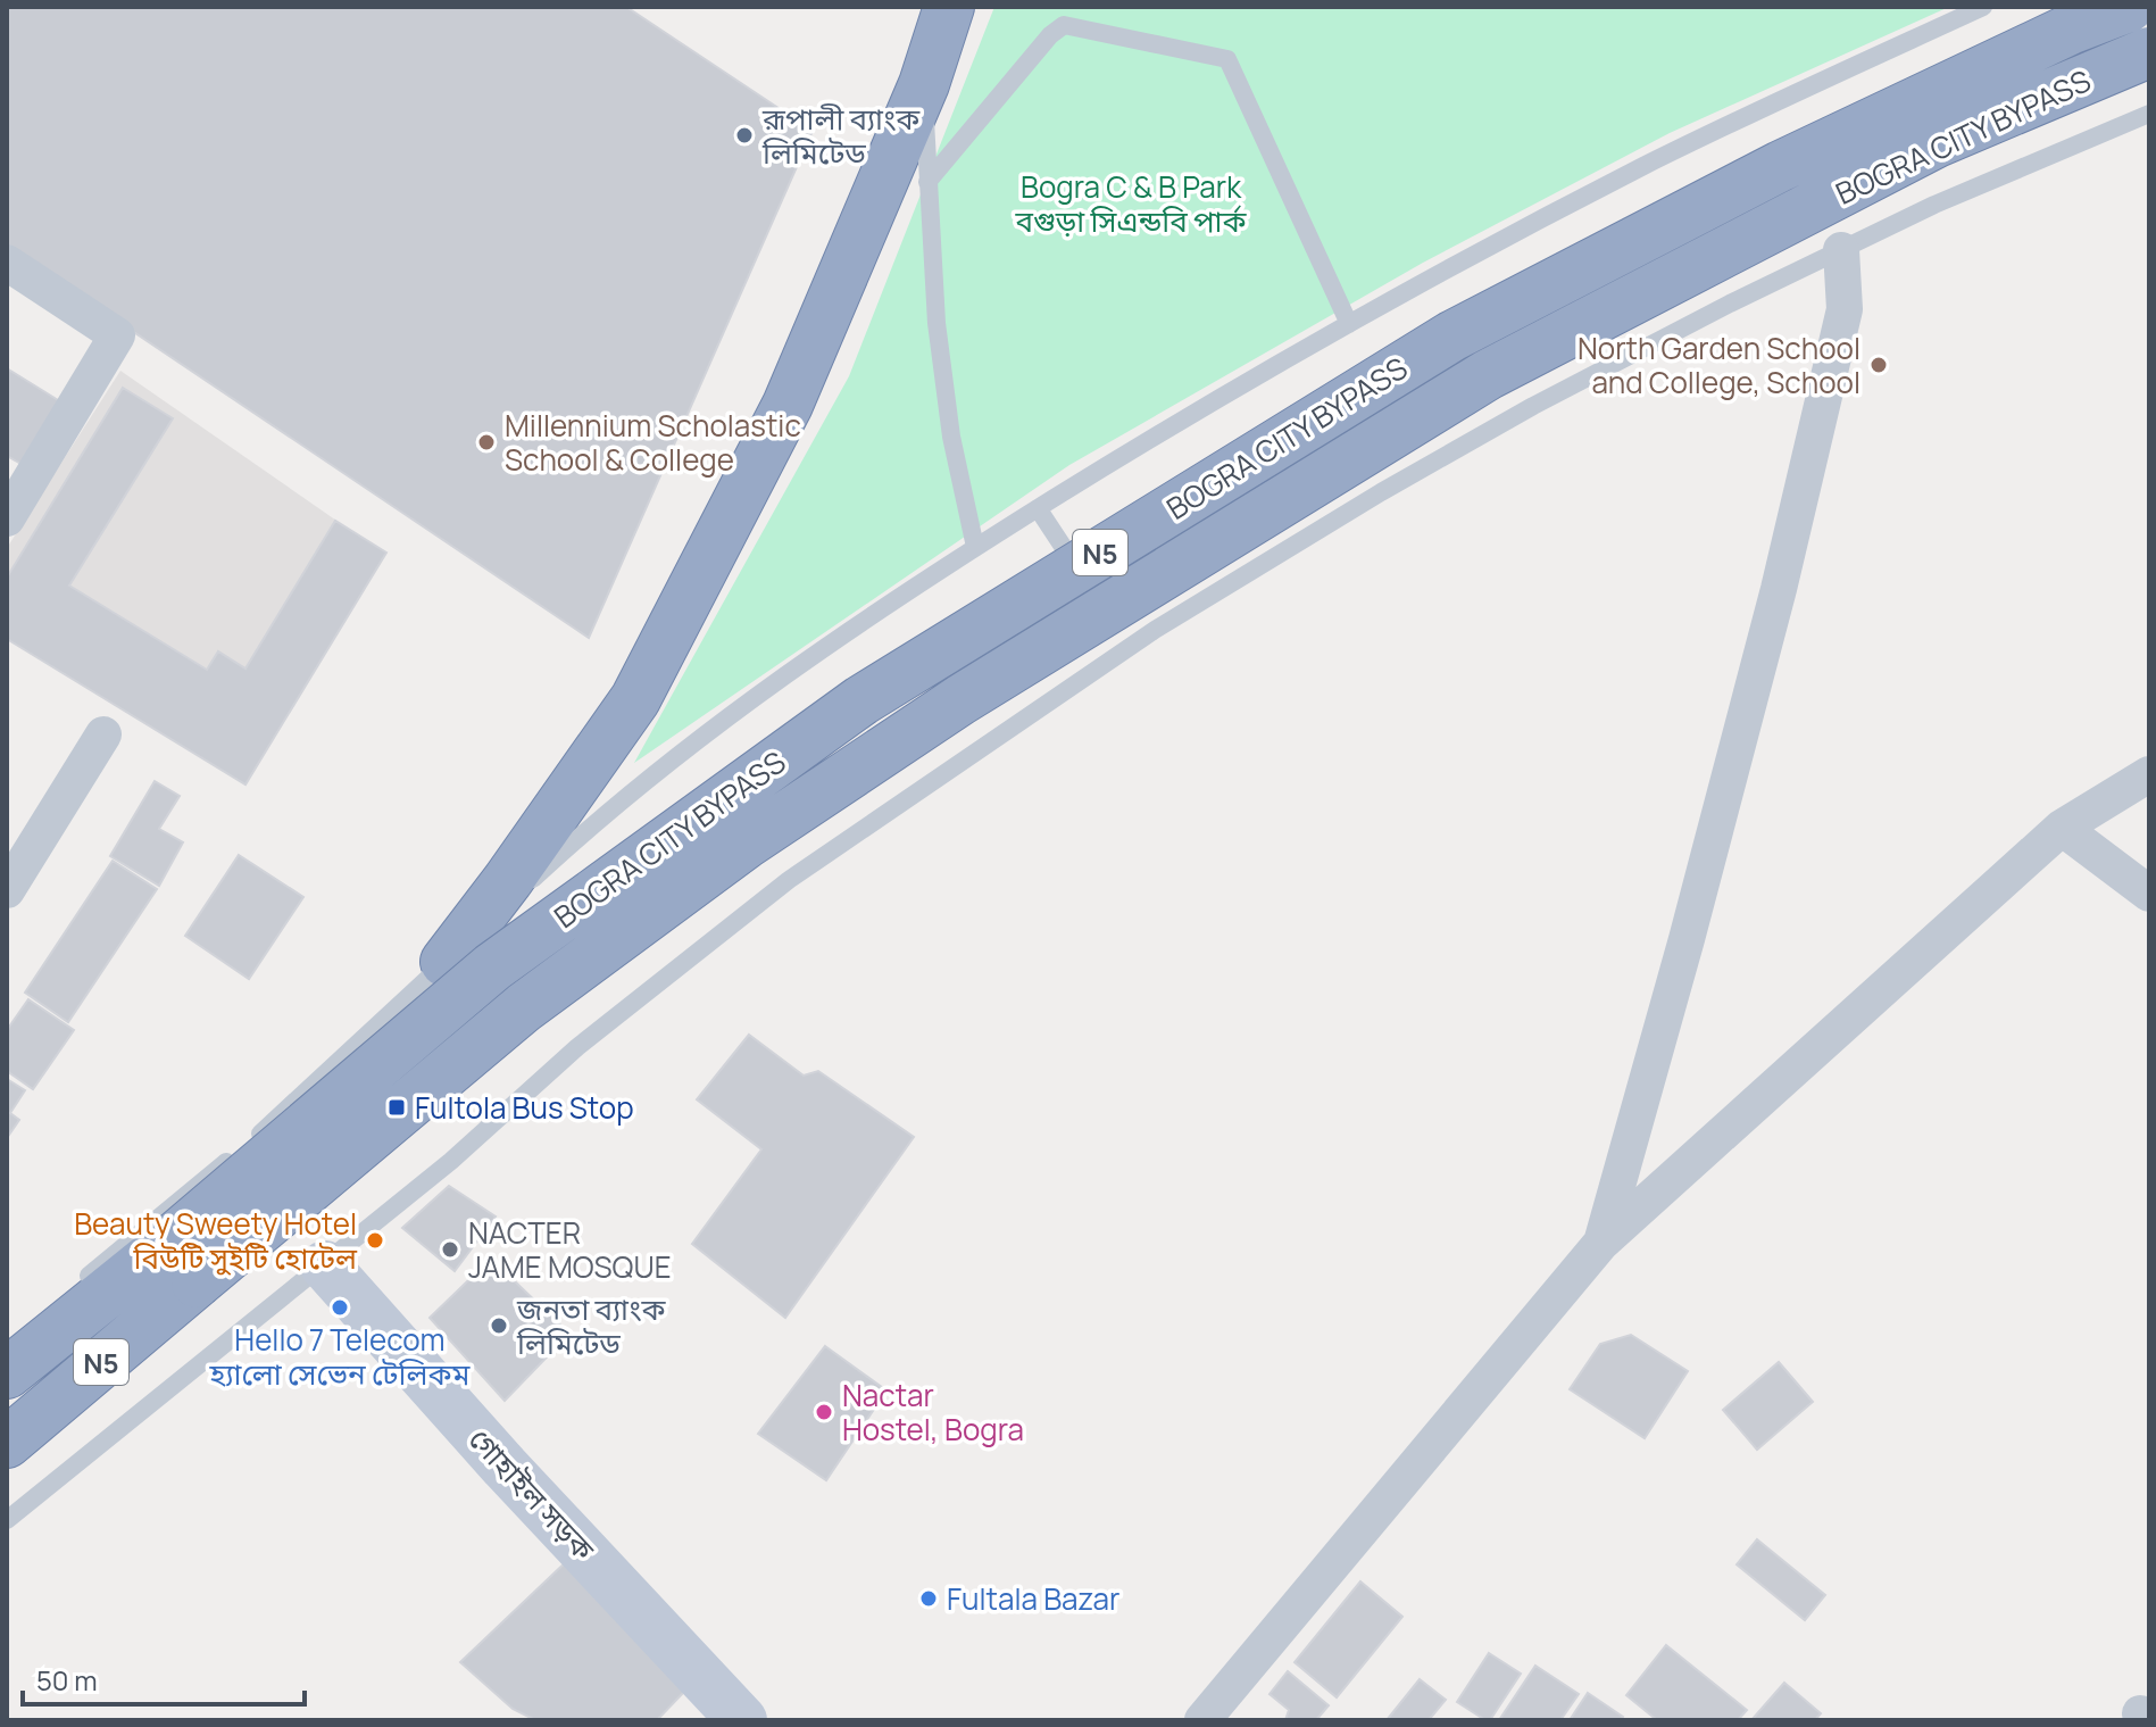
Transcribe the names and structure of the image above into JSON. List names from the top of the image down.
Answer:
{
  "streets": {
    "highway": ["BOGRA CITY BYPASS", "N5"],
    "main road": ["গোহাইল সড়ক"]
  },
  "parks": ["Bogra C & B Park বগুড়া সিএন্ডবি পার্ক"],
  "places": {
    "other": [
      "রূপালী ব্যাংক লিমিটেড",
      "North Garden School and College, School",
      "Millennium Scholastic School & College",
      "Beauty Sweety Hotel বিউটি সুইটি হোটেল",
      "NACTER JAME MOSQUE",
      "Hello 7 Telecom হ্যা‌লো সে‌ভেন টে‌লিকম",
      "জনতা ব্যাংক লিমিটেড",
      "Nactar Hostel, Bogra",
      "Fultala Bazar"
    ],
    "transit": ["Fultola Bus Stop"]
  },
  "scale_bar": "50 m"
}
